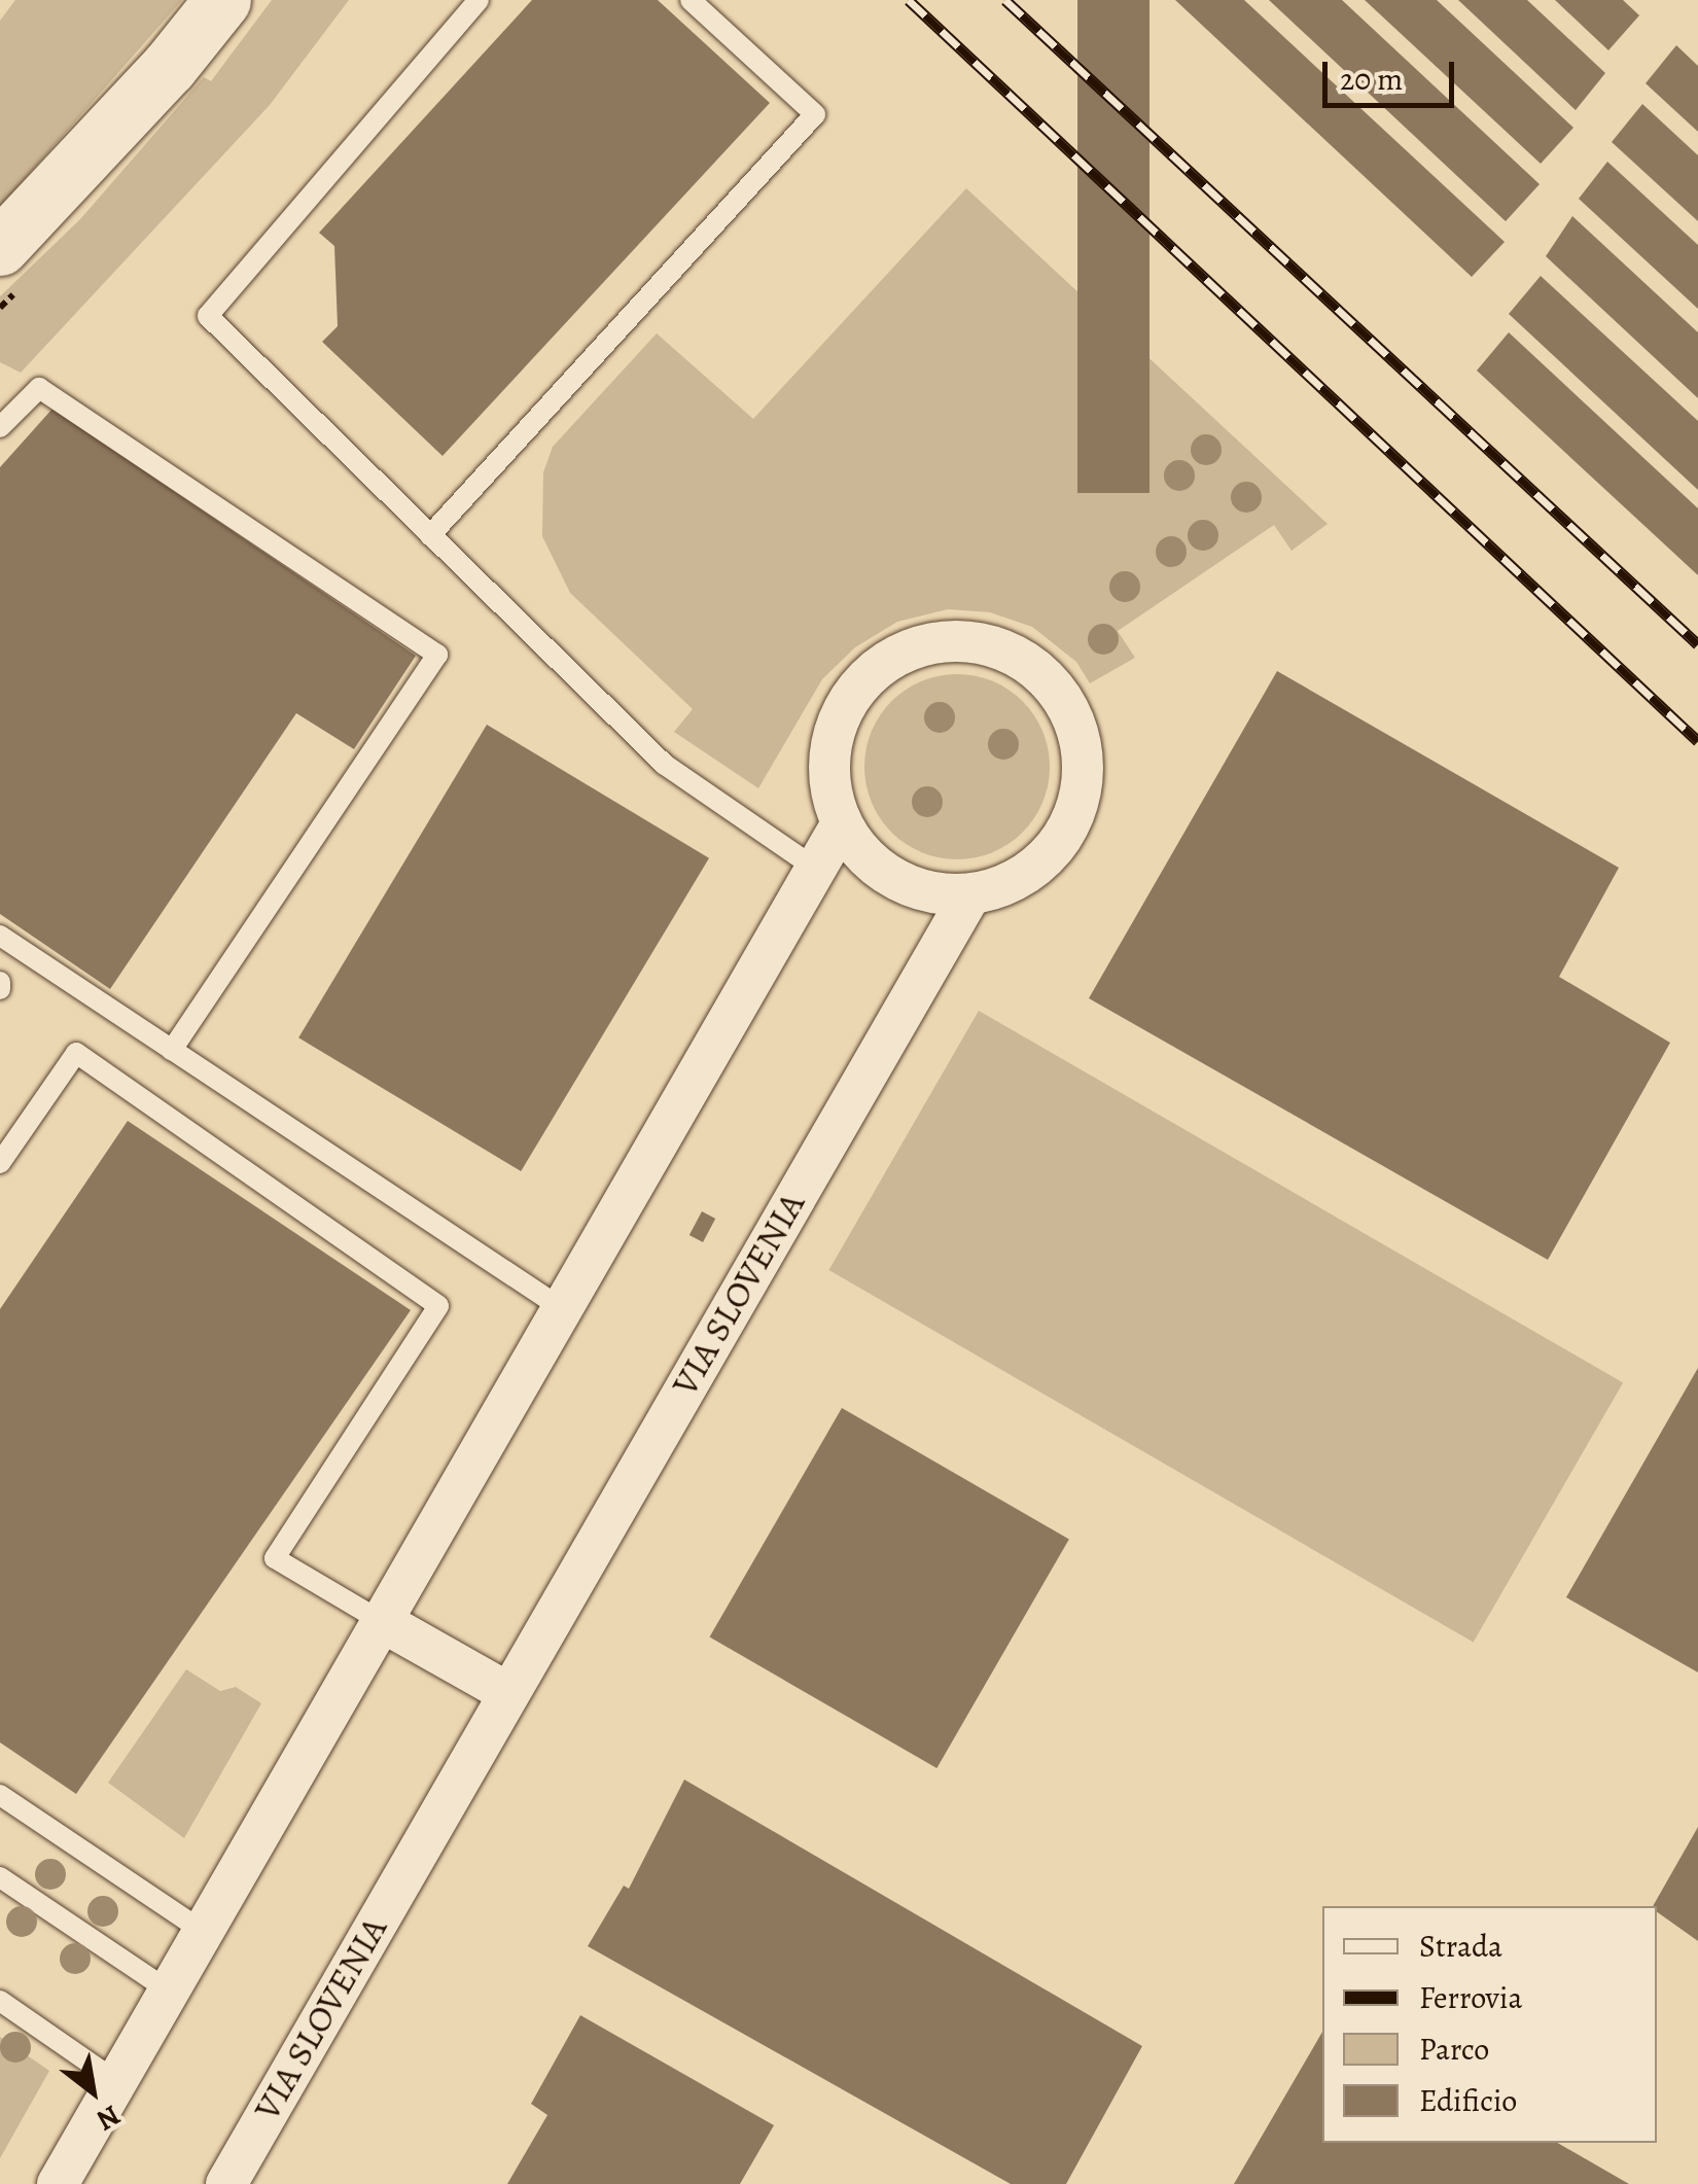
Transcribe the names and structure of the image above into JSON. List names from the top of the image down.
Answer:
{
  "streets": {
    "street": ["VIA SLOVENIA"]
  },
  "legend": [
    "Strada",
    "Ferrovia",
    "Parco",
    "Edificio"
  ],
  "scale_bar": "20 m",
  "north": "bottom right"
}
